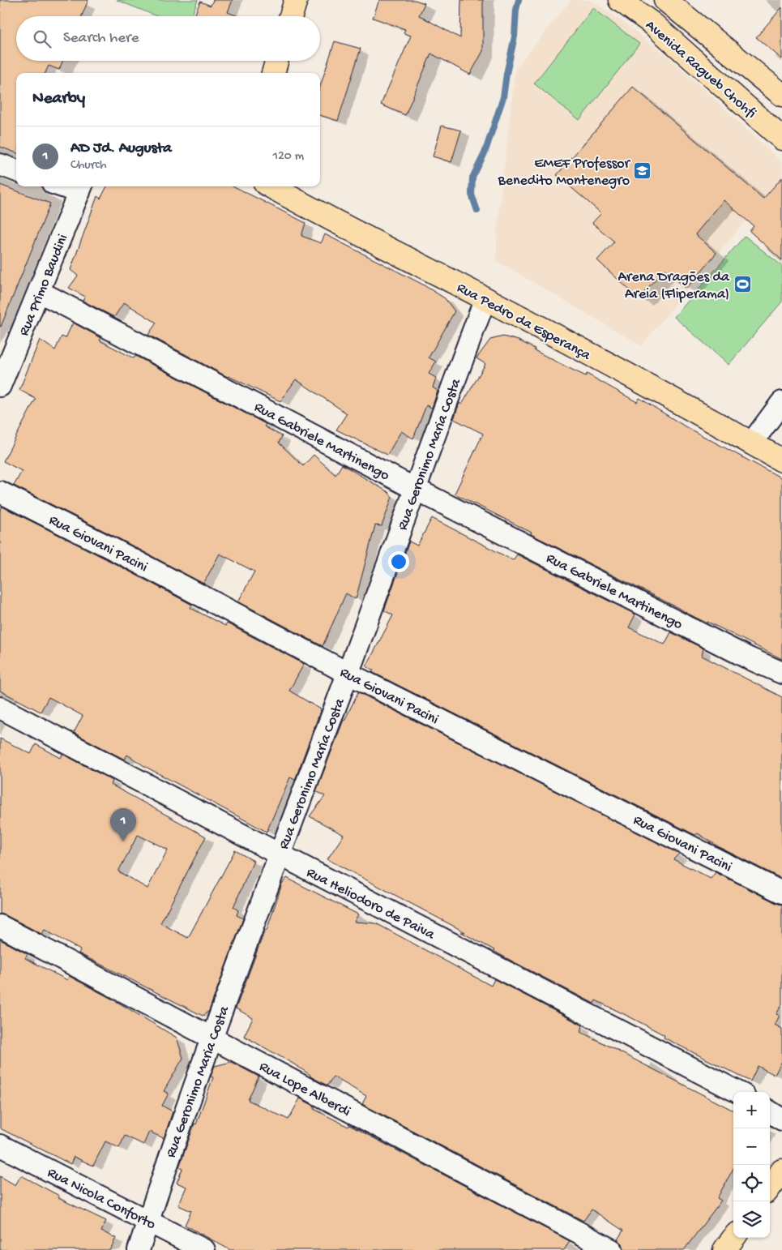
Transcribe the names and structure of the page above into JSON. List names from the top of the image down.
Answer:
{
  "streets": {
    "main road": ["Avenida Ragueb Chohfi", "Rua Pedro da Esperança"],
    "street": [
      "Rua Primo Baudini",
      "Rua Gabriele Martinengo",
      "Rua Geronimo Maria Costa",
      "Rua Giovani Pacini",
      "Rua Heliodoro de Paiva",
      "Rua Lope Alberdi",
      "Rua Nicola Conforto"
    ]
  },
  "crossings": [
    ["Rua Primo Baudini", "Rua Gabriele Martinengo"],
    ["Rua Pedro da Esperança", "Rua Geronimo Maria Costa"],
    ["Rua Gabriele Martinengo", "Rua Geronimo Maria Costa"],
    ["Rua Geronimo Maria Costa", "Rua Giovani Pacini"],
    ["Rua Geronimo Maria Costa", "Rua Heliodoro de Paiva"],
    ["Rua Geronimo Maria Costa", "Rua Lope Alberdi"],
    ["Rua Geronimo Maria Costa", "Rua Nicola Conforto"]
  ],
  "places": {
    "school or university": ["EMEF Professor Benedito Montenegro"],
    "sports": ["Arena Dragões da Areia (Fliperama)"]
  },
  "page": {
    "search": "Search here",
    "heading": "Nearby",
    "list": [
      {
        "mark": "1",
        "name": "AD Jd. Augusta",
        "note": "Church",
        "value": "120 m"
      }
    ],
    "pins": "1",
    "map_buttons": ["+", "−"]
  }
}
